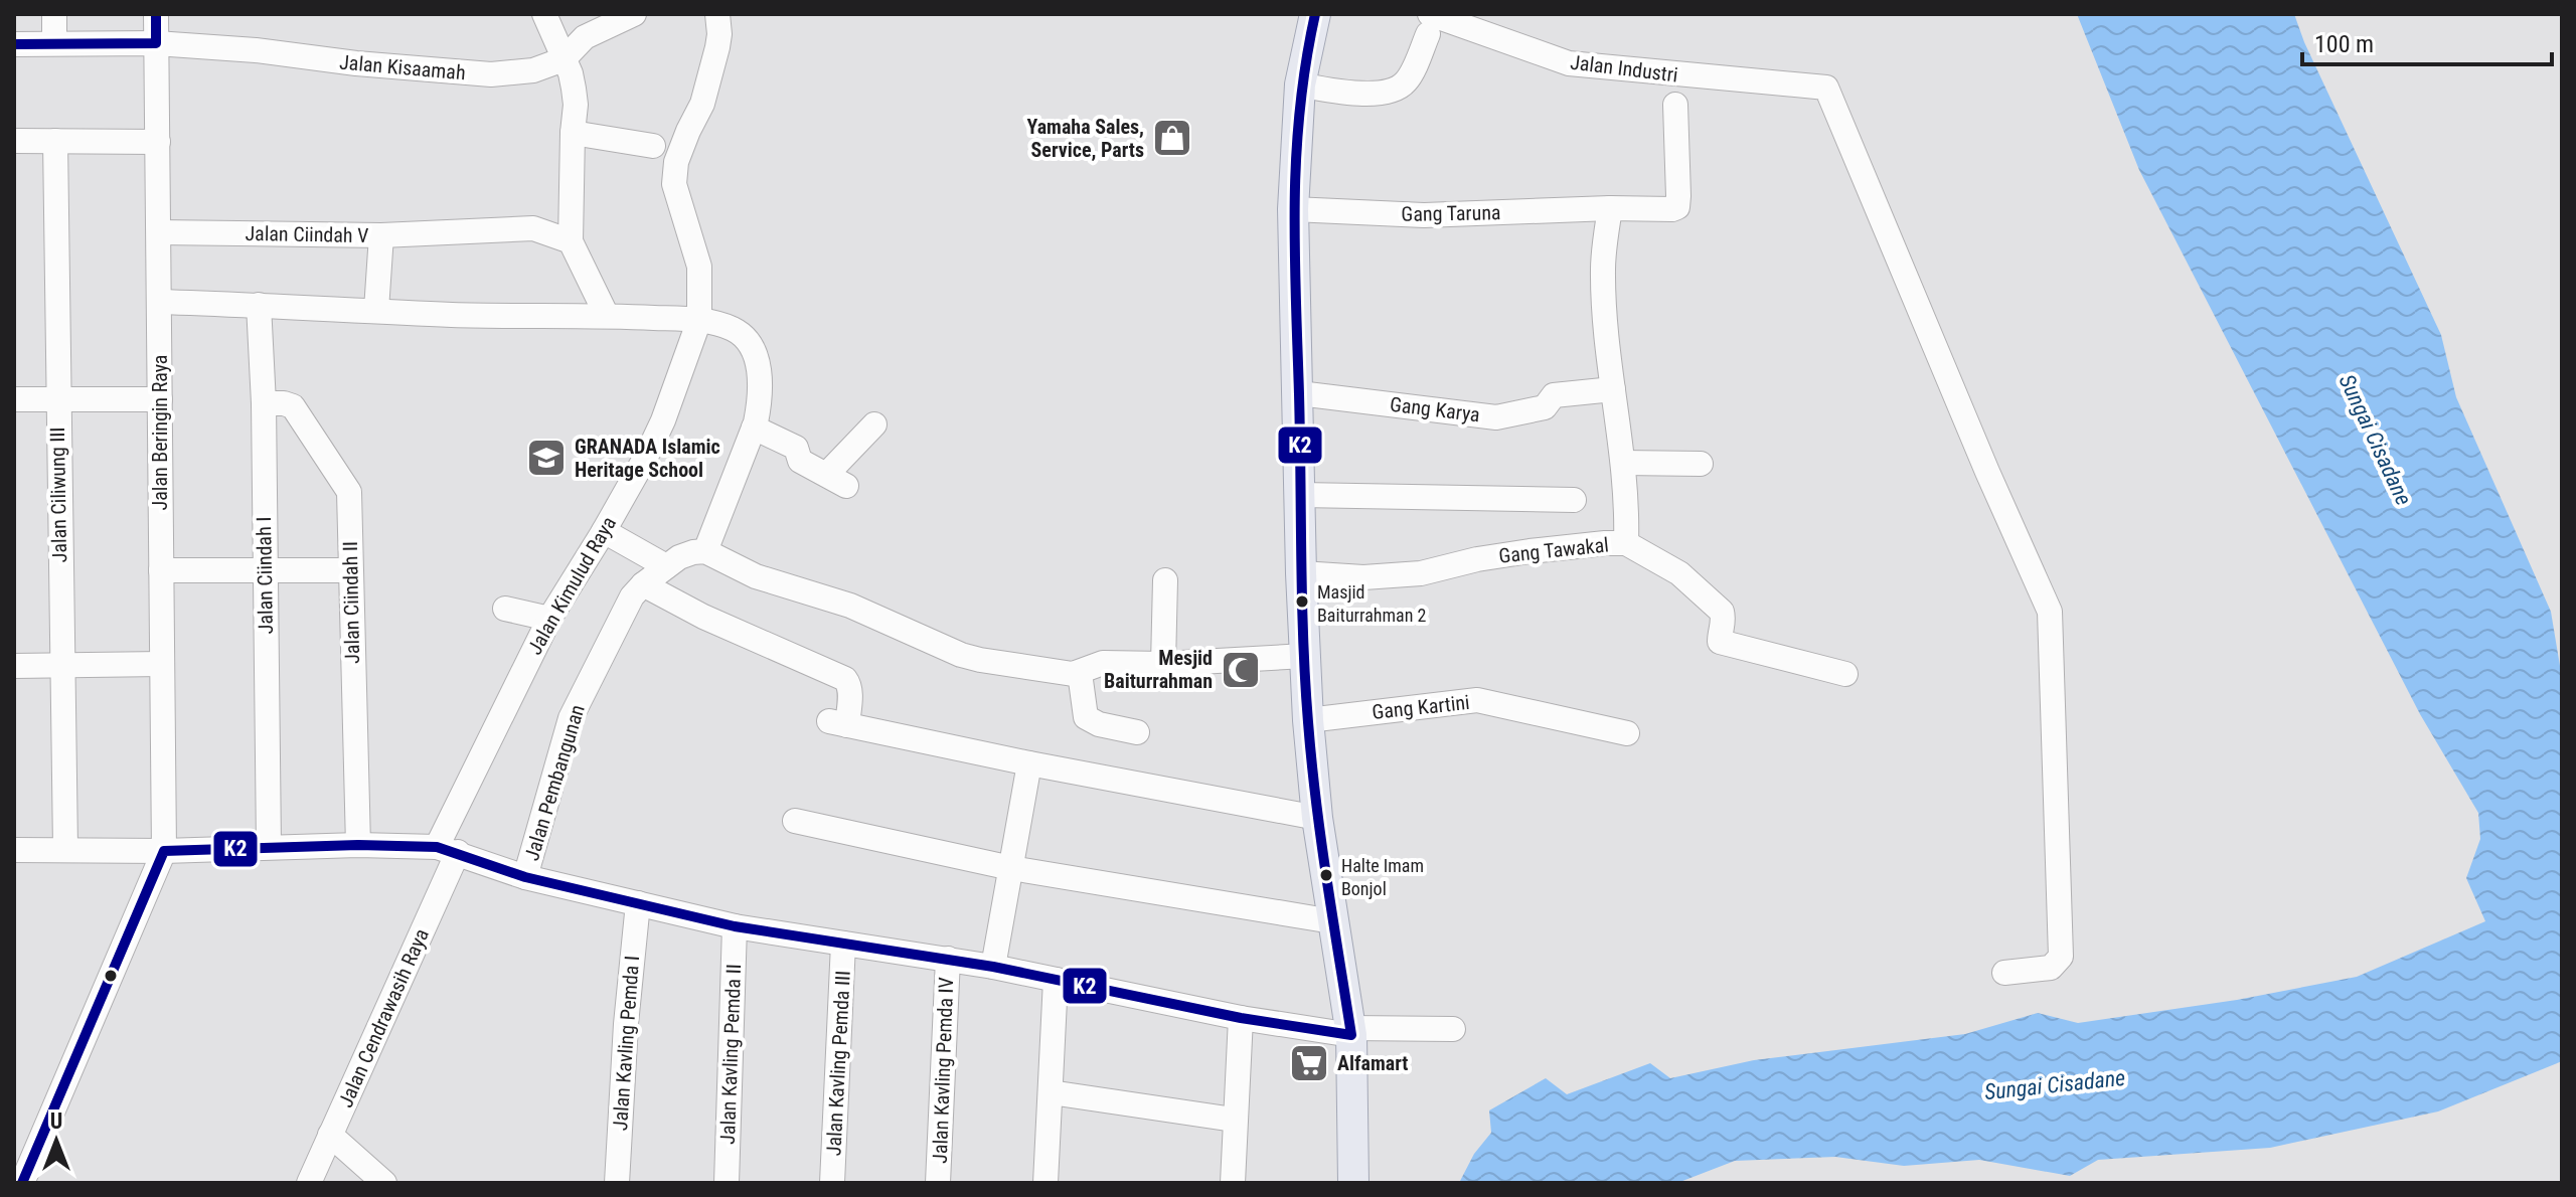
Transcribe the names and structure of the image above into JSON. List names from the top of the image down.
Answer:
{
  "streets": {
    "street": [
      "Jalan Kisaamah",
      "Jalan Industri",
      "Gang Taruna",
      "Jalan Ciindah V",
      "Gang Karya",
      "Jalan Beringin Raya",
      "Jalan Ciliwung III",
      "Gang Tawakal",
      "Jalan Ciindah I",
      "Jalan Kimulud Raya",
      "Jalan Ciindah II",
      "Gang Kartini",
      "Jalan Pembangunan",
      "Jalan Cendrawasih Raya",
      "Jalan Kavling Pemda I",
      "Jalan Kavling Pemda II",
      "Jalan Kavling Pemda III",
      "Jalan Kavling Pemda IV"
    ]
  },
  "crossings": [
    ["Jalan Kisaamah", "Jalan Beringin Raya"],
    ["Jalan Ciindah V", "Jalan Beringin Raya"],
    ["Jalan Ciindah I", "Jalan Ciindah II"],
    ["Jalan Kimulud Raya", "Jalan Cendrawasih Raya"]
  ],
  "water": ["Sungai Cisadane"],
  "places": {
    "shop": ["Yamaha Sales, Service, Parts"],
    "school or university": ["GRANADA Islamic Heritage School"],
    "other": ["Masjid Baiturrahman 2", "Halte Imam Bonjol"],
    "mosque": ["Mesjid Baiturrahman"],
    "supermarket": ["Alfamart"]
  },
  "lines": ["transit line K2"],
  "scale_bar": "100 m",
  "north": "top"
}
